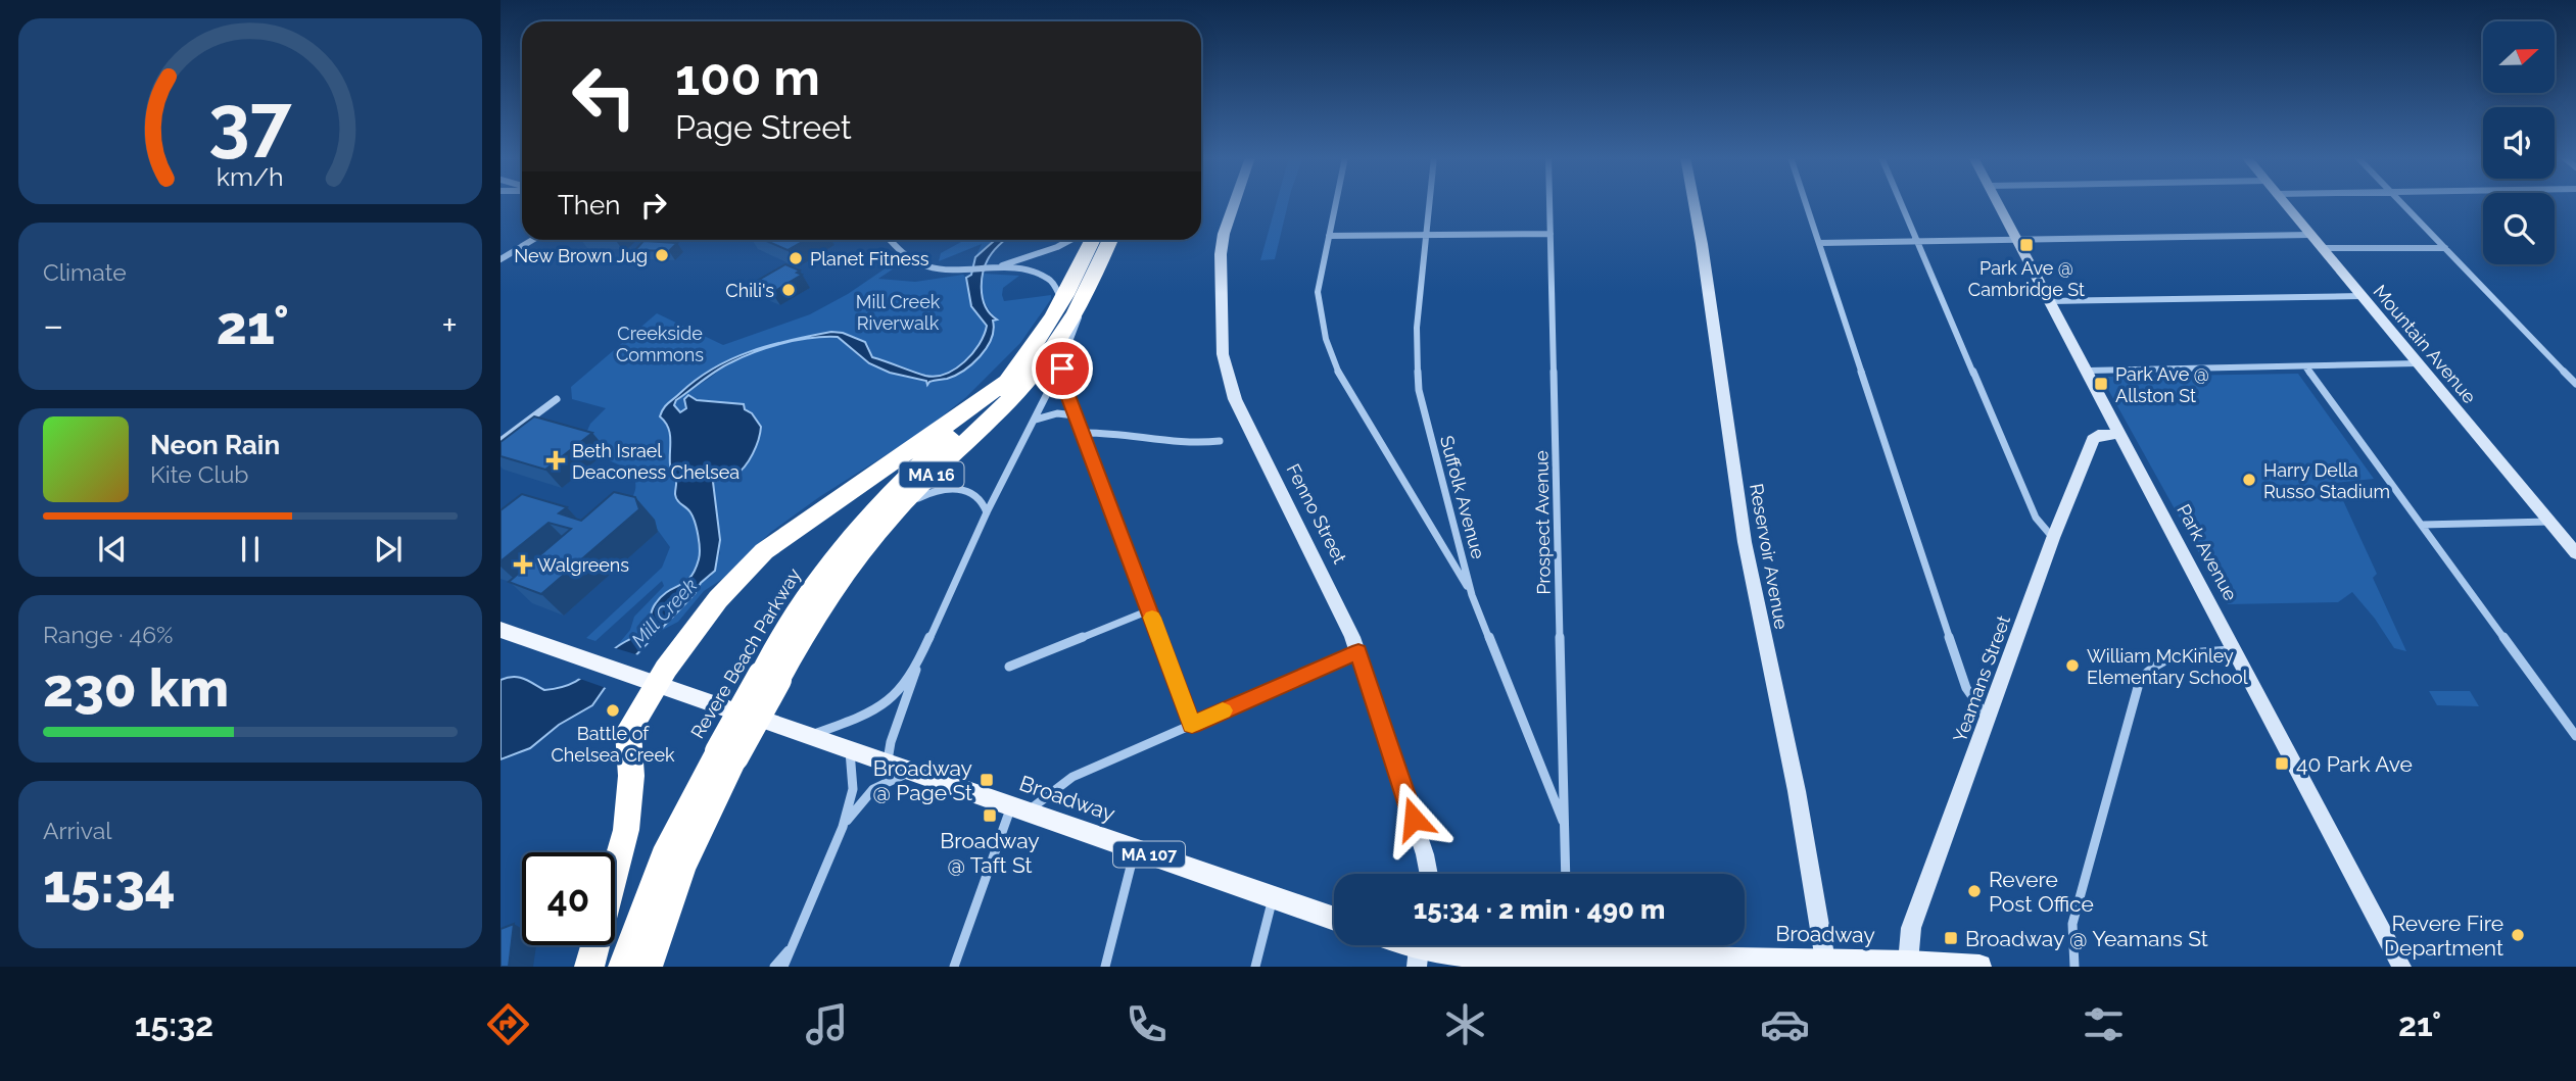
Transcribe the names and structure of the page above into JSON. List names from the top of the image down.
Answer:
{
  "streets": {
    "highway": ["MA 16", "Revere Beach Parkway"],
    "main road": ["Broadway", "MA 107"],
    "street": [
      "Mountain Avenue",
      "Suffolk Avenue",
      "Fenno Street",
      "Prospect Avenue",
      "Park Avenue",
      "Reservoir Avenue",
      "Yeamans Street"
    ]
  },
  "crossings": [
    ["Suffolk Avenue", "Prospect Avenue"],
    ["Park Avenue", "Yeamans Street"],
    ["Reservoir Avenue", "Broadway"],
    ["Revere Beach Parkway", "Broadway"],
    ["Yeamans Street", "Broadway"]
  ],
  "water": ["Mill Creek"],
  "parks": ["Mill Creek Riverwalk", "Creekside Commons"],
  "places": {
    "transit": [
      "Park Ave @ Cambridge St",
      "Park Ave @ Allston St",
      "40 Park Ave",
      "Broadway @ Page St",
      "Broadway @ Taft St",
      "Broadway @ Yeamans St"
    ],
    "other": [
      "New Brown Jug",
      "Planet Fitness",
      "Chili's",
      "Harry Della Russo Stadium",
      "William McKinley Elementary School",
      "Battle of Chelsea Creek",
      "Revere Post Office",
      "Revere Fire Department"
    ],
    "health": ["Beth Israel Deaconess Chelsea", "Walgreens"]
  },
  "north": "right",
  "page": {
    "turn": ["100 m", "Page Street"],
    "then": "Then",
    "tile": [
      "Climate",
      ["Range · 46%", "230 km"],
      ["Arrival", "15:34"]
    ],
    "heat": ["−", "21°", "+"],
    "song": ["Neon Rain", "Kite Club"],
    "limit": "40",
    "trip": "15:34 · 2 min · 490 m",
    "tabs": ["15:32", "21°"],
    "gauge": ["37", "km/h"]
  }
}
